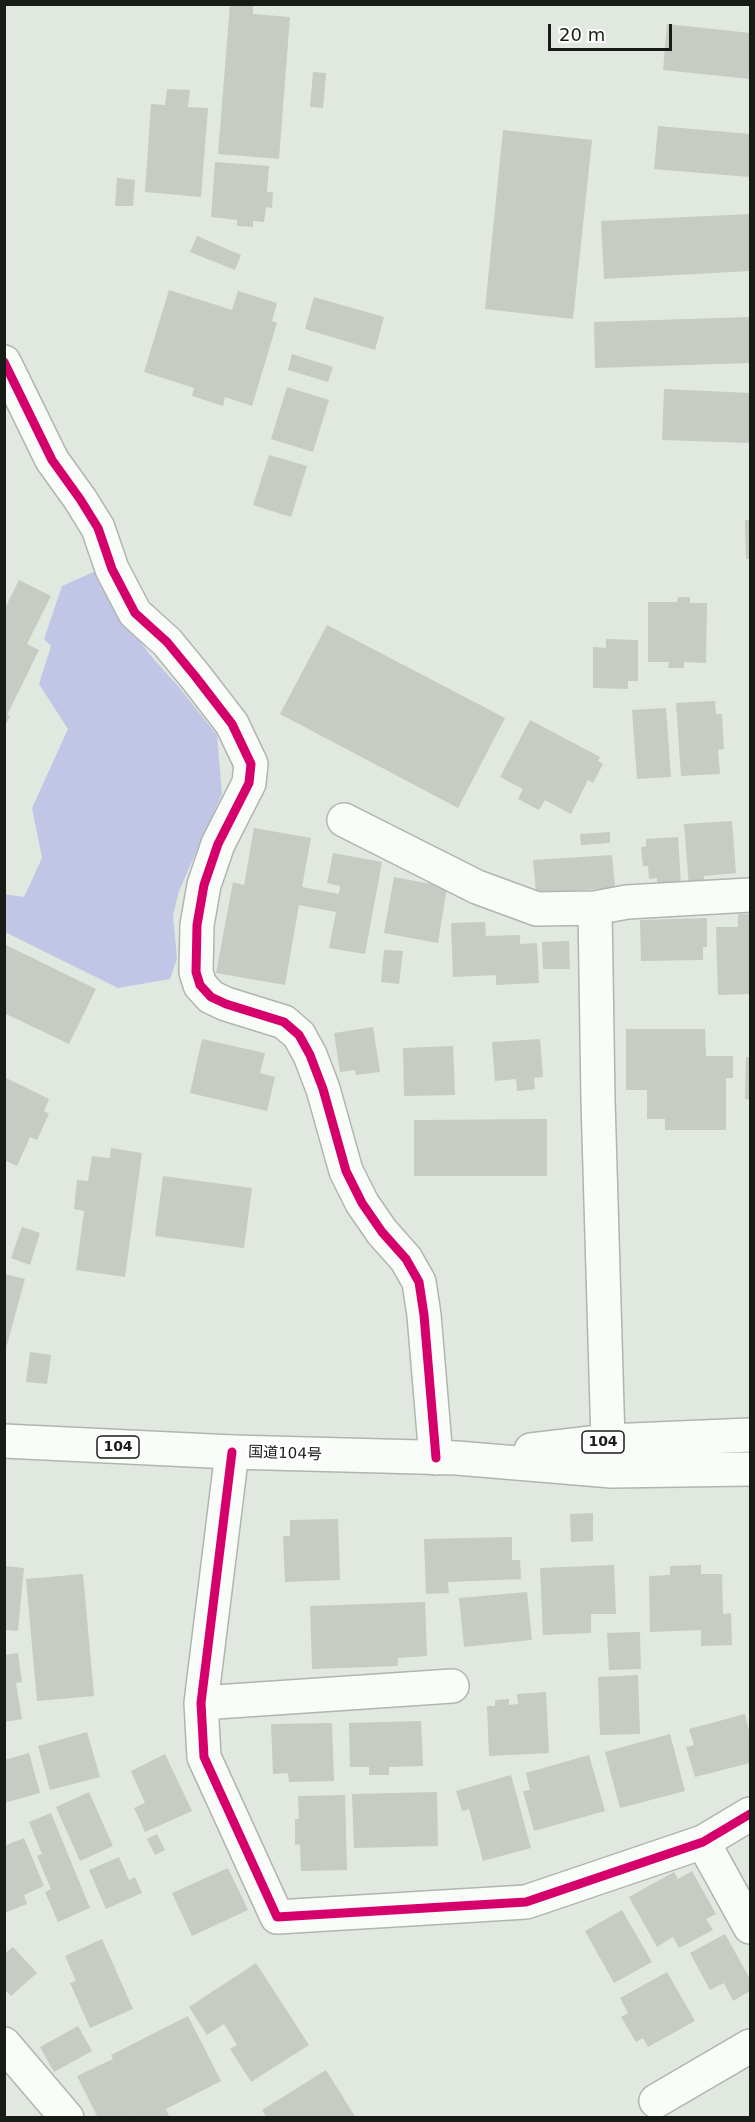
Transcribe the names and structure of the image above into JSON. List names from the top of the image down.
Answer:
{
  "streets": {
    "main road": ["104", "国道104号"]
  },
  "scale_bar": "20 m"
}
